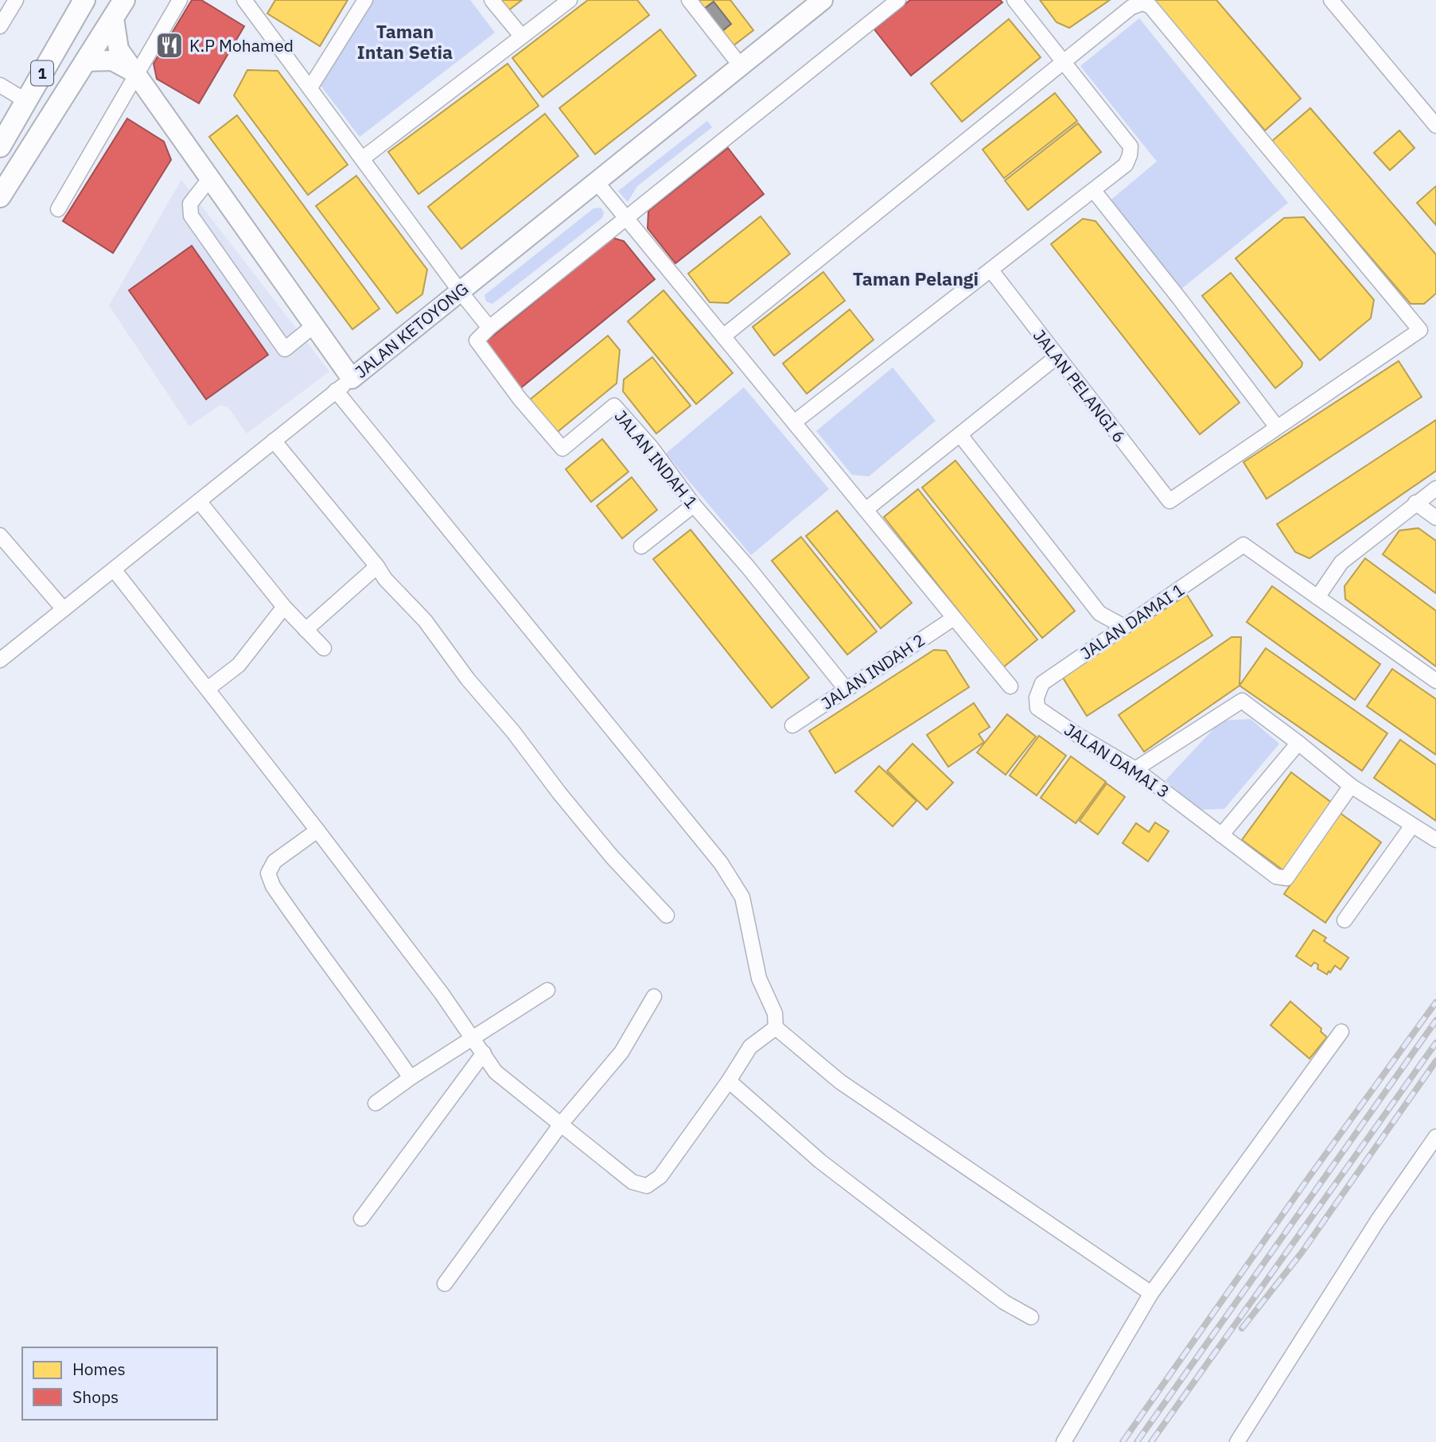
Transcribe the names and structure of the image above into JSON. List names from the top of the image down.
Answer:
{
  "streets": {
    "main road": ["1"],
    "street": [
      "JALAN KETOYONG",
      "JALAN PELANGI 6",
      "JALAN INDAH 1",
      "JALAN DAMAI 1",
      "JALAN INDAH 2",
      "JALAN DAMAI 3"
    ]
  },
  "crossings": [
    ["JALAN INDAH 1", "JALAN INDAH 2"],
    ["JALAN DAMAI 1", "JALAN DAMAI 3"]
  ],
  "districts": ["Taman Intan Setia", "Taman Pelangi"],
  "places": {
    "restaurant": ["K.P Mohamed"]
  },
  "legend": ["Homes", "Shops"]
}
